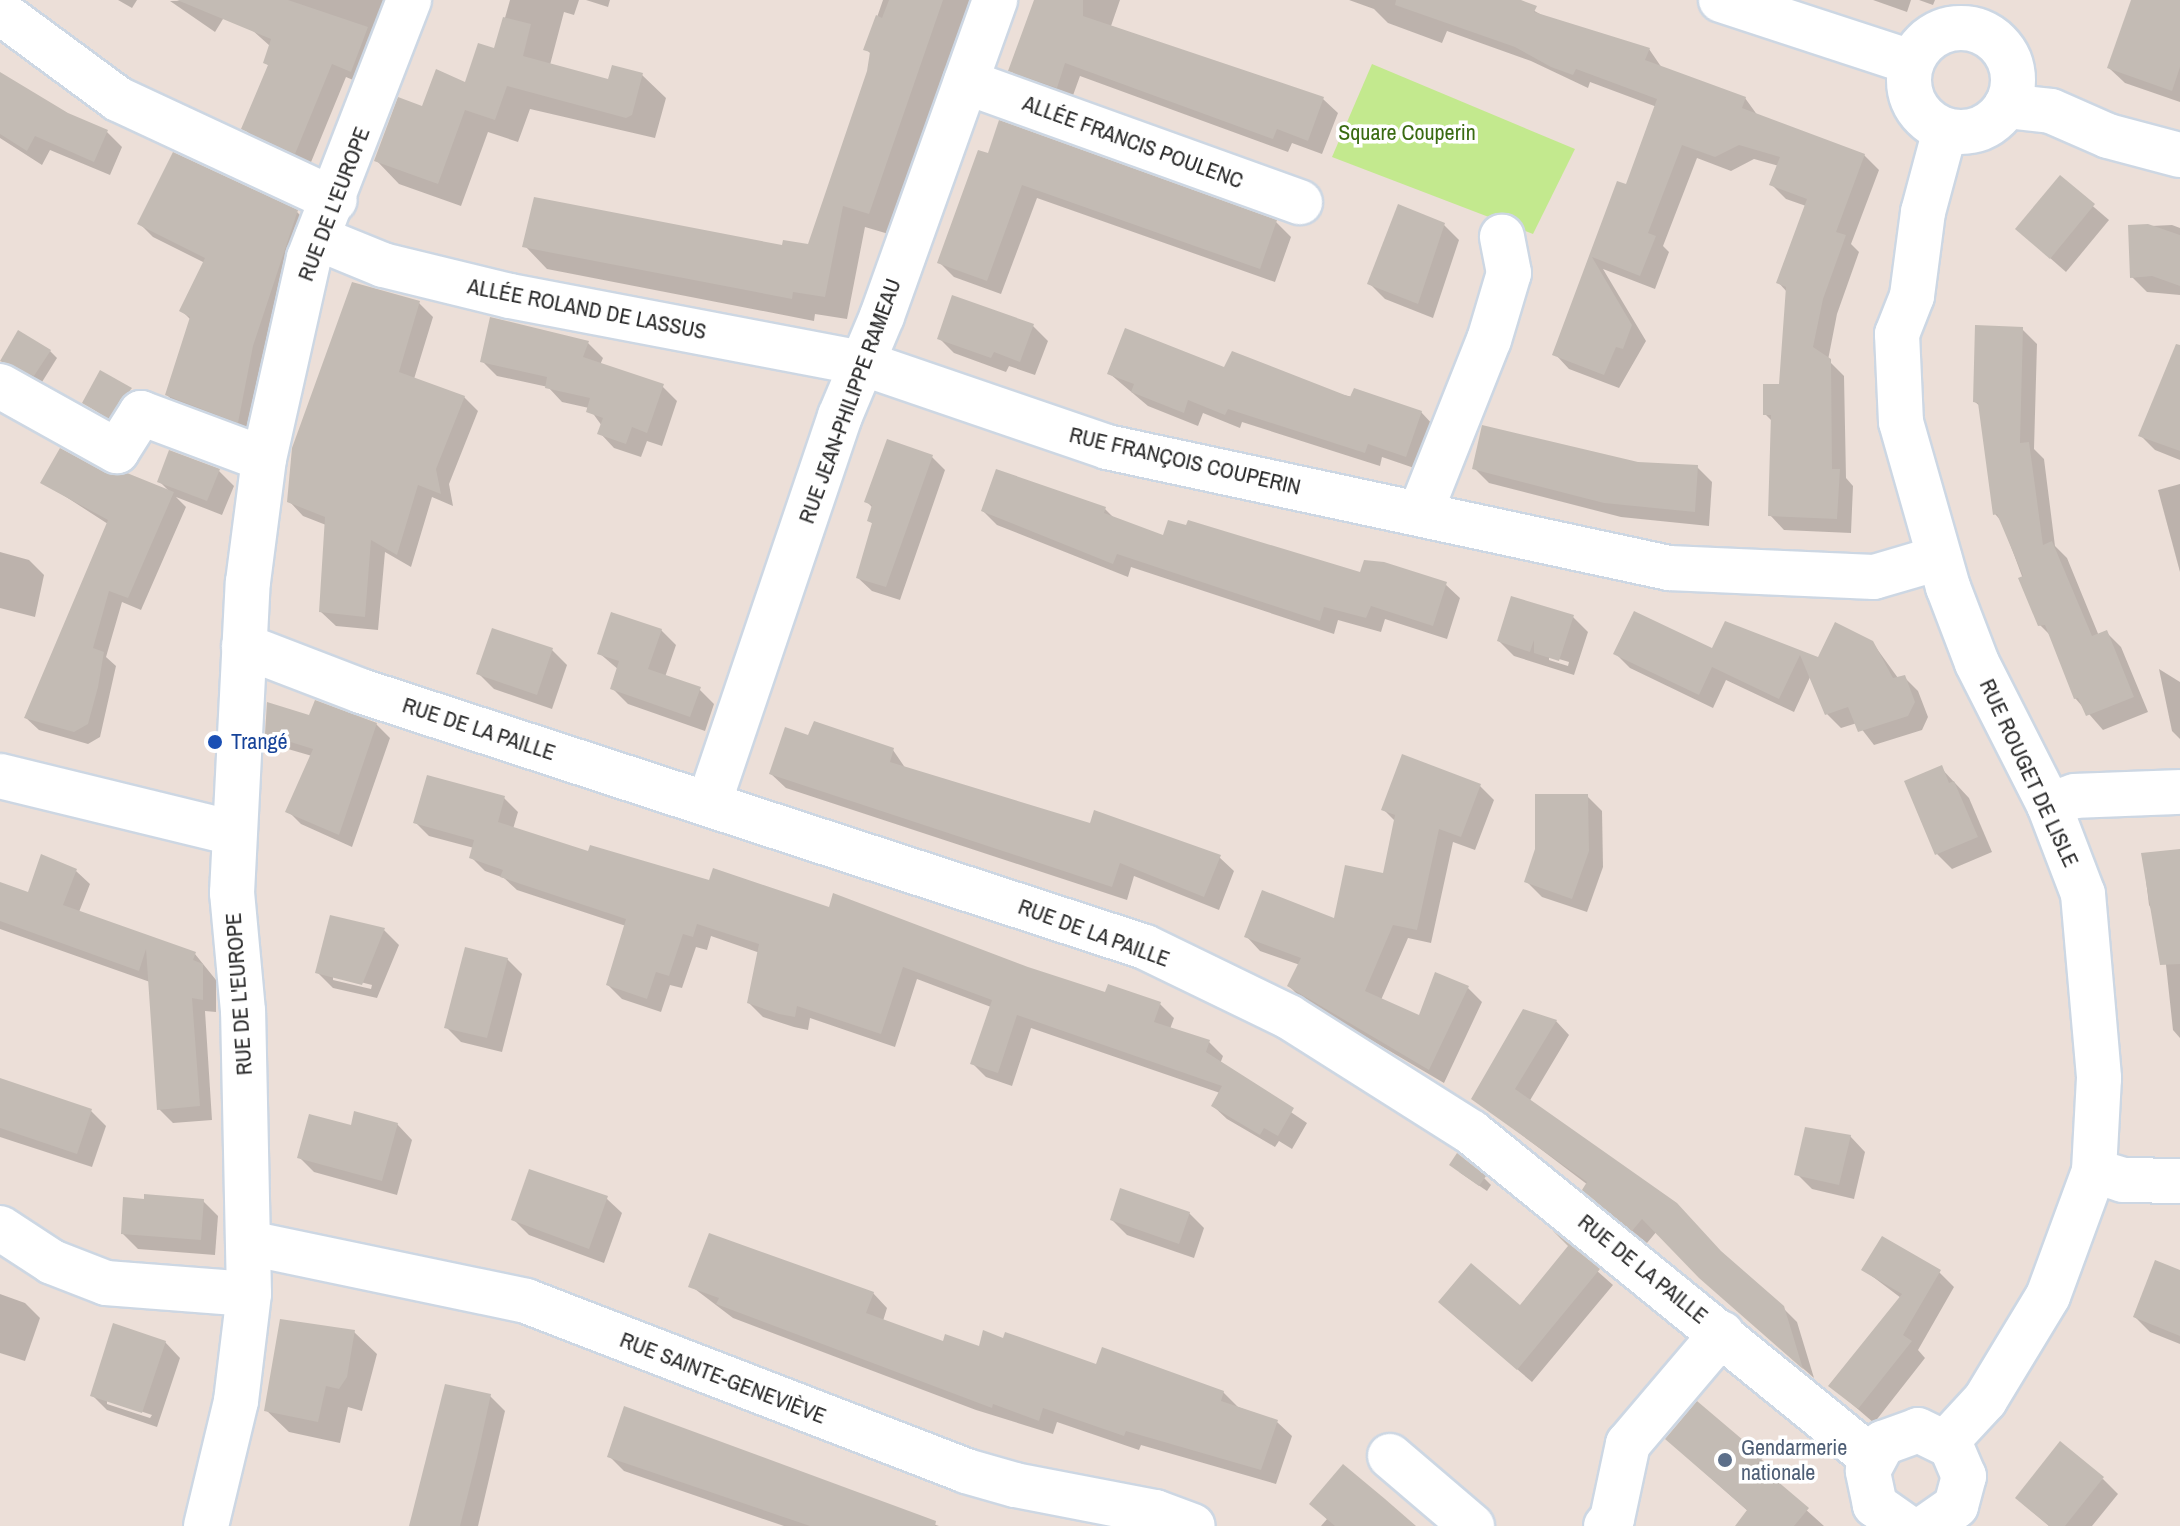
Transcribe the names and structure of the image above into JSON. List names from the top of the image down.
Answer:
{
  "streets": {
    "street": [
      "ALLÉE FRANCIS POULENC",
      "RUE DE L'EUROPE",
      "ALLÉE ROLAND DE LASSUS",
      "RUE JEAN-PHILIPPE RAMEAU",
      "RUE FRANÇOIS COUPERIN",
      "RUE DE LA PAILLE",
      "RUE ROUGET DE LISLE",
      "RUE SAINTE-GENEVIÈVE"
    ]
  },
  "crossings": [
    ["ALLÉE FRANCIS POULENC", "RUE JEAN-PHILIPPE RAMEAU"],
    ["RUE DE L'EUROPE", "ALLÉE ROLAND DE LASSUS"],
    ["RUE DE L'EUROPE", "RUE DE LA PAILLE"],
    ["RUE DE L'EUROPE", "RUE SAINTE-GENEVIÈVE"],
    ["ALLÉE ROLAND DE LASSUS", "RUE JEAN-PHILIPPE RAMEAU"],
    ["ALLÉE ROLAND DE LASSUS", "RUE FRANÇOIS COUPERIN"],
    ["RUE JEAN-PHILIPPE RAMEAU", "RUE FRANÇOIS COUPERIN"],
    ["RUE JEAN-PHILIPPE RAMEAU", "RUE DE LA PAILLE"],
    ["RUE FRANÇOIS COUPERIN", "RUE ROUGET DE LISLE"],
    ["RUE DE LA PAILLE", "RUE ROUGET DE LISLE"]
  ],
  "parks": ["Square Couperin"],
  "places": ["Trangé", "Gendarmerie nationale"]
}
